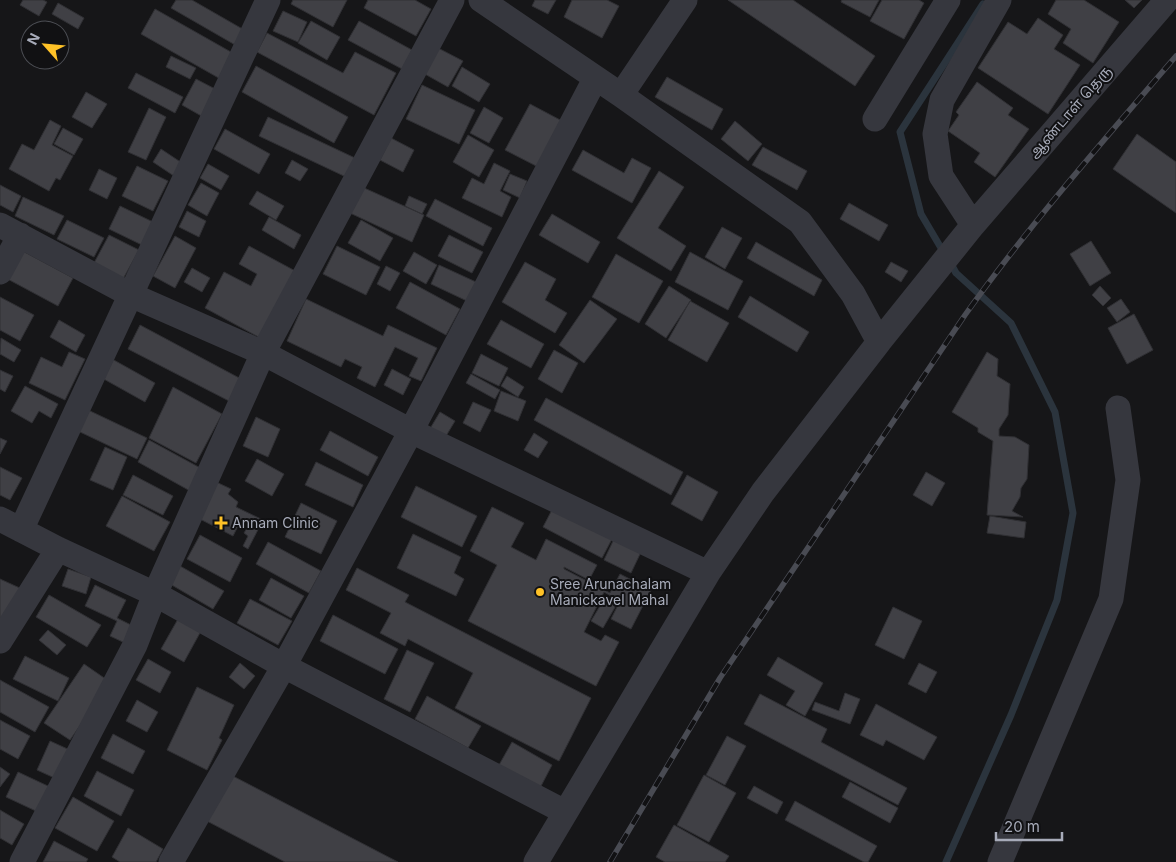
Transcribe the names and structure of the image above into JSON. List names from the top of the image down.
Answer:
{
  "streets": {
    "street": ["ஆண்டாள் தெரு"]
  },
  "places": {
    "health": ["Annam Clinic"],
    "other": ["Sree Arunachalam Manickavel Mahal"]
  },
  "scale_bar": "20 m",
  "north": "top left"
}
